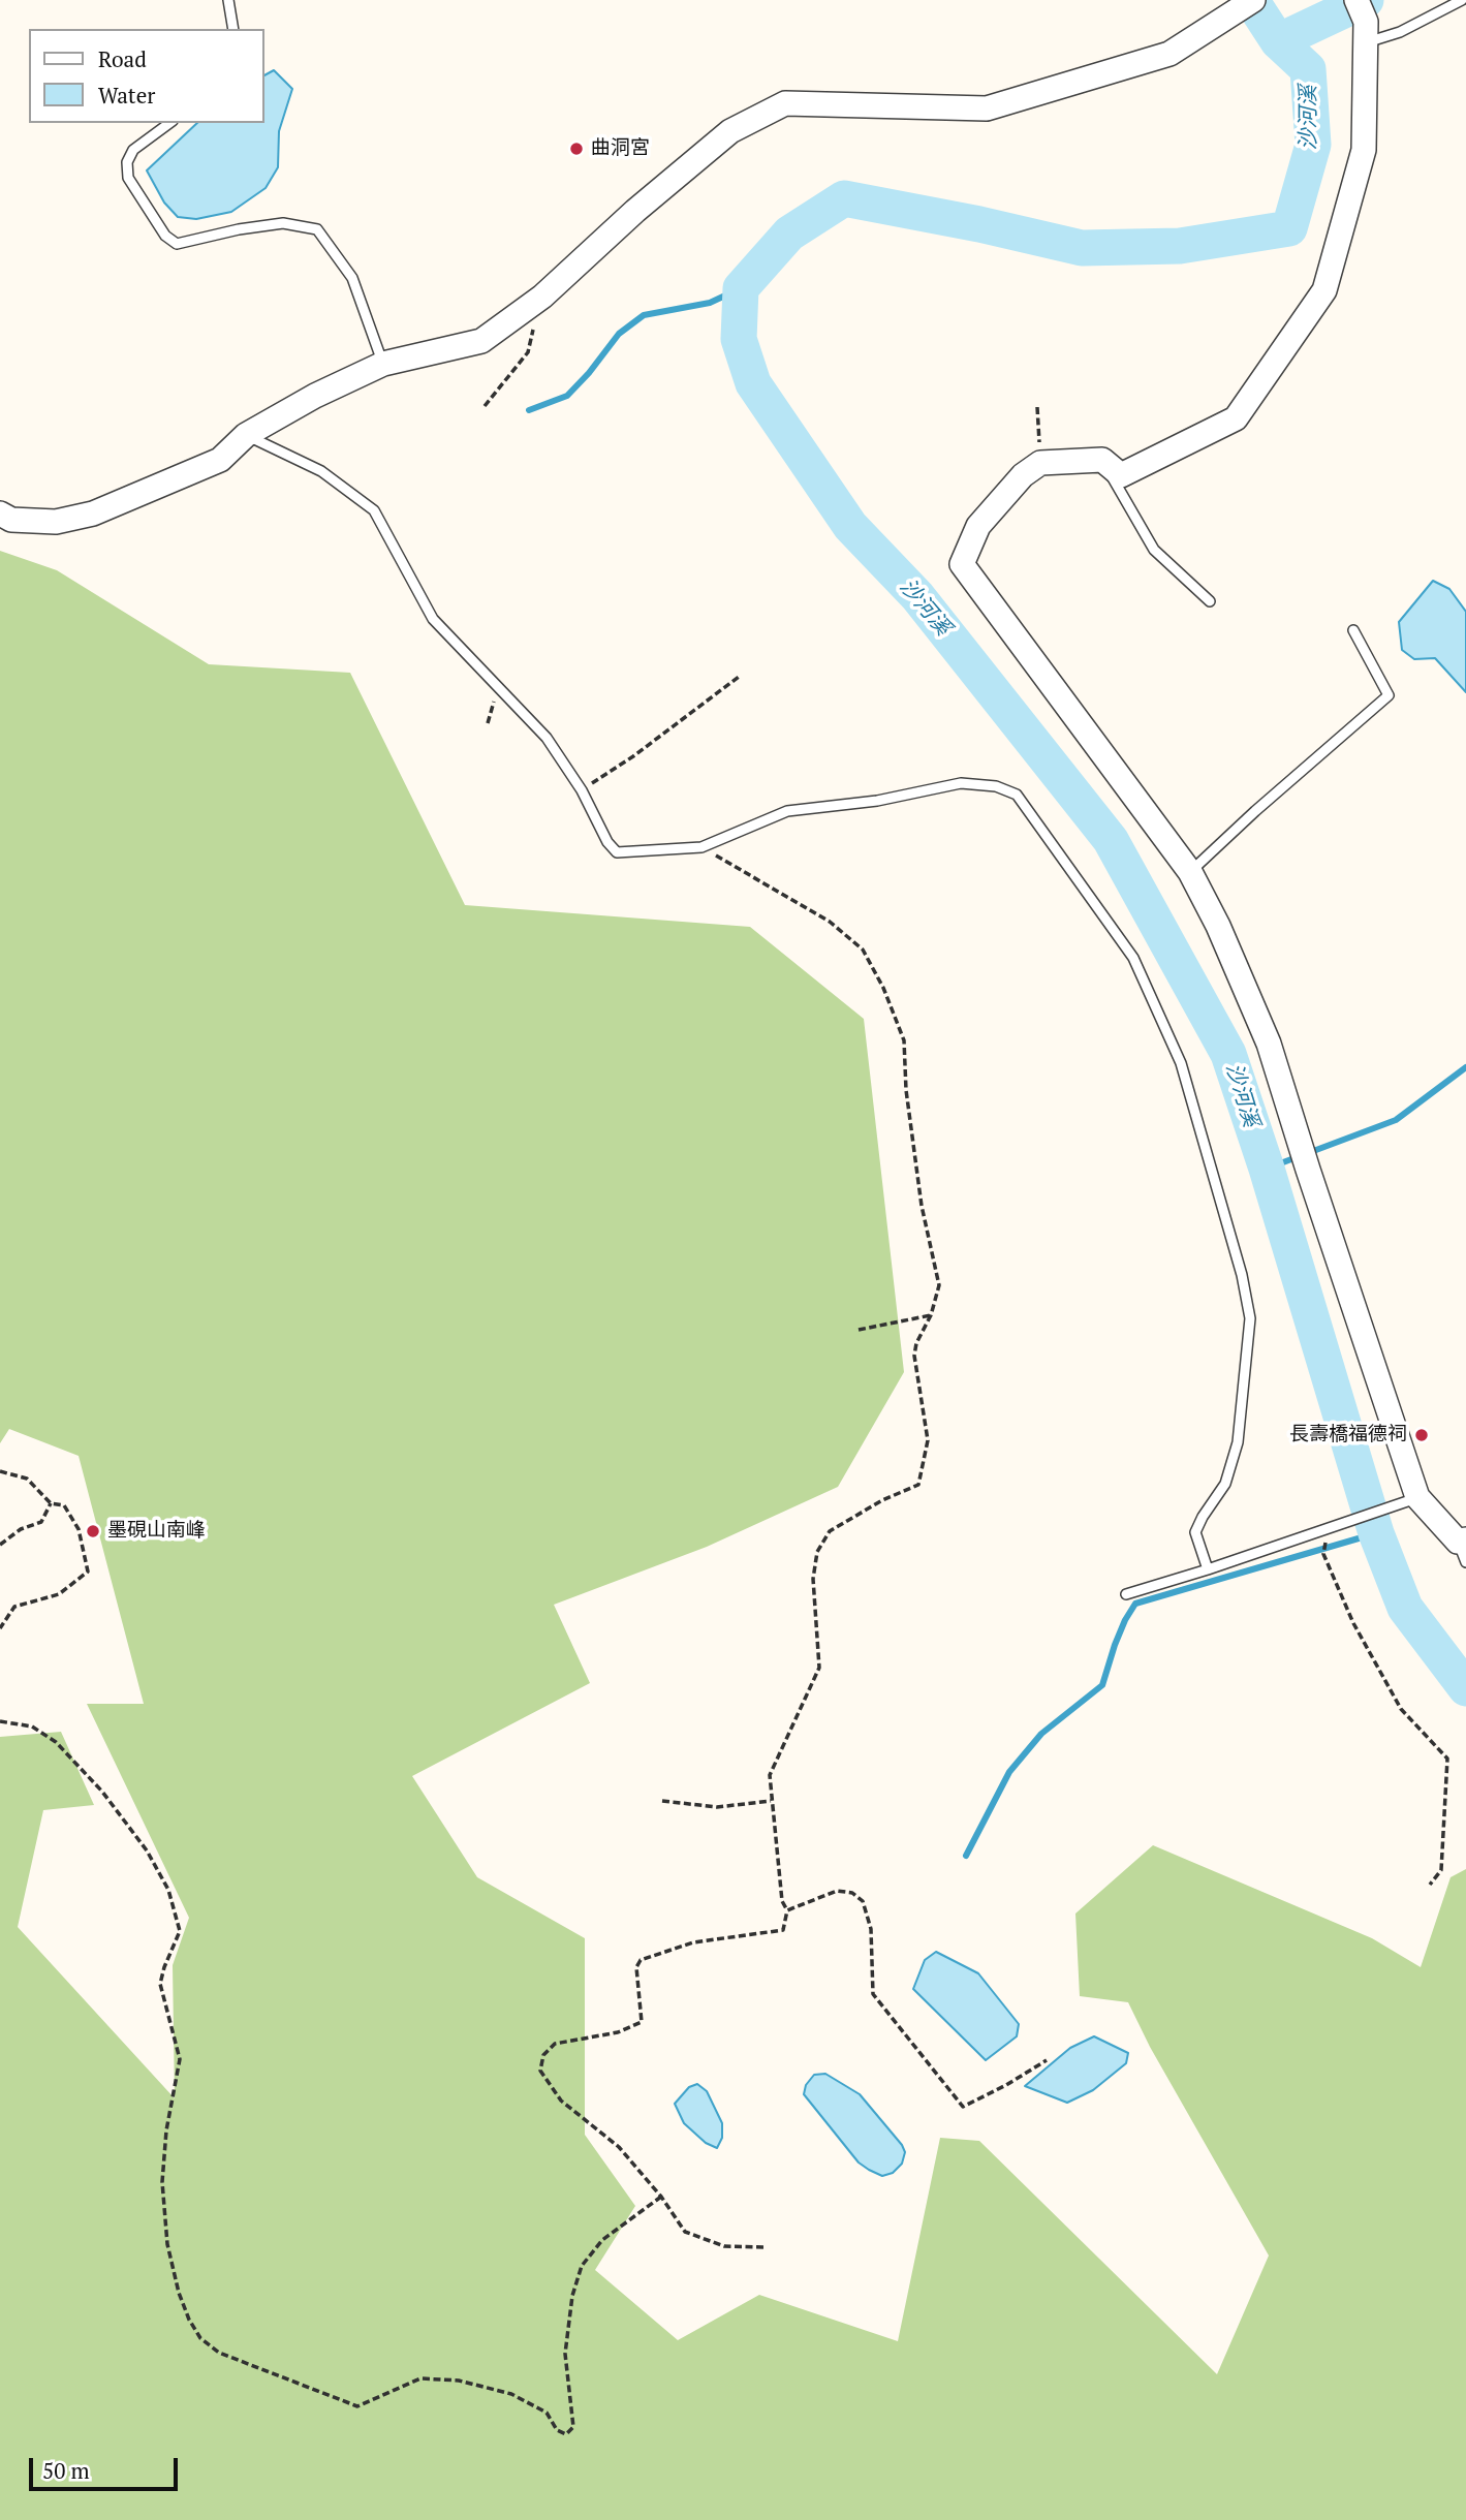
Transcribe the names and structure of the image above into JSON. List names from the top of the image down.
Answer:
{
  "water": ["沙河溪"],
  "places": ["曲洞宮", "長壽橋福德祠", "墨硯山南峰"],
  "legend": ["Road", "Water"],
  "scale_bar": "50 m"
}
